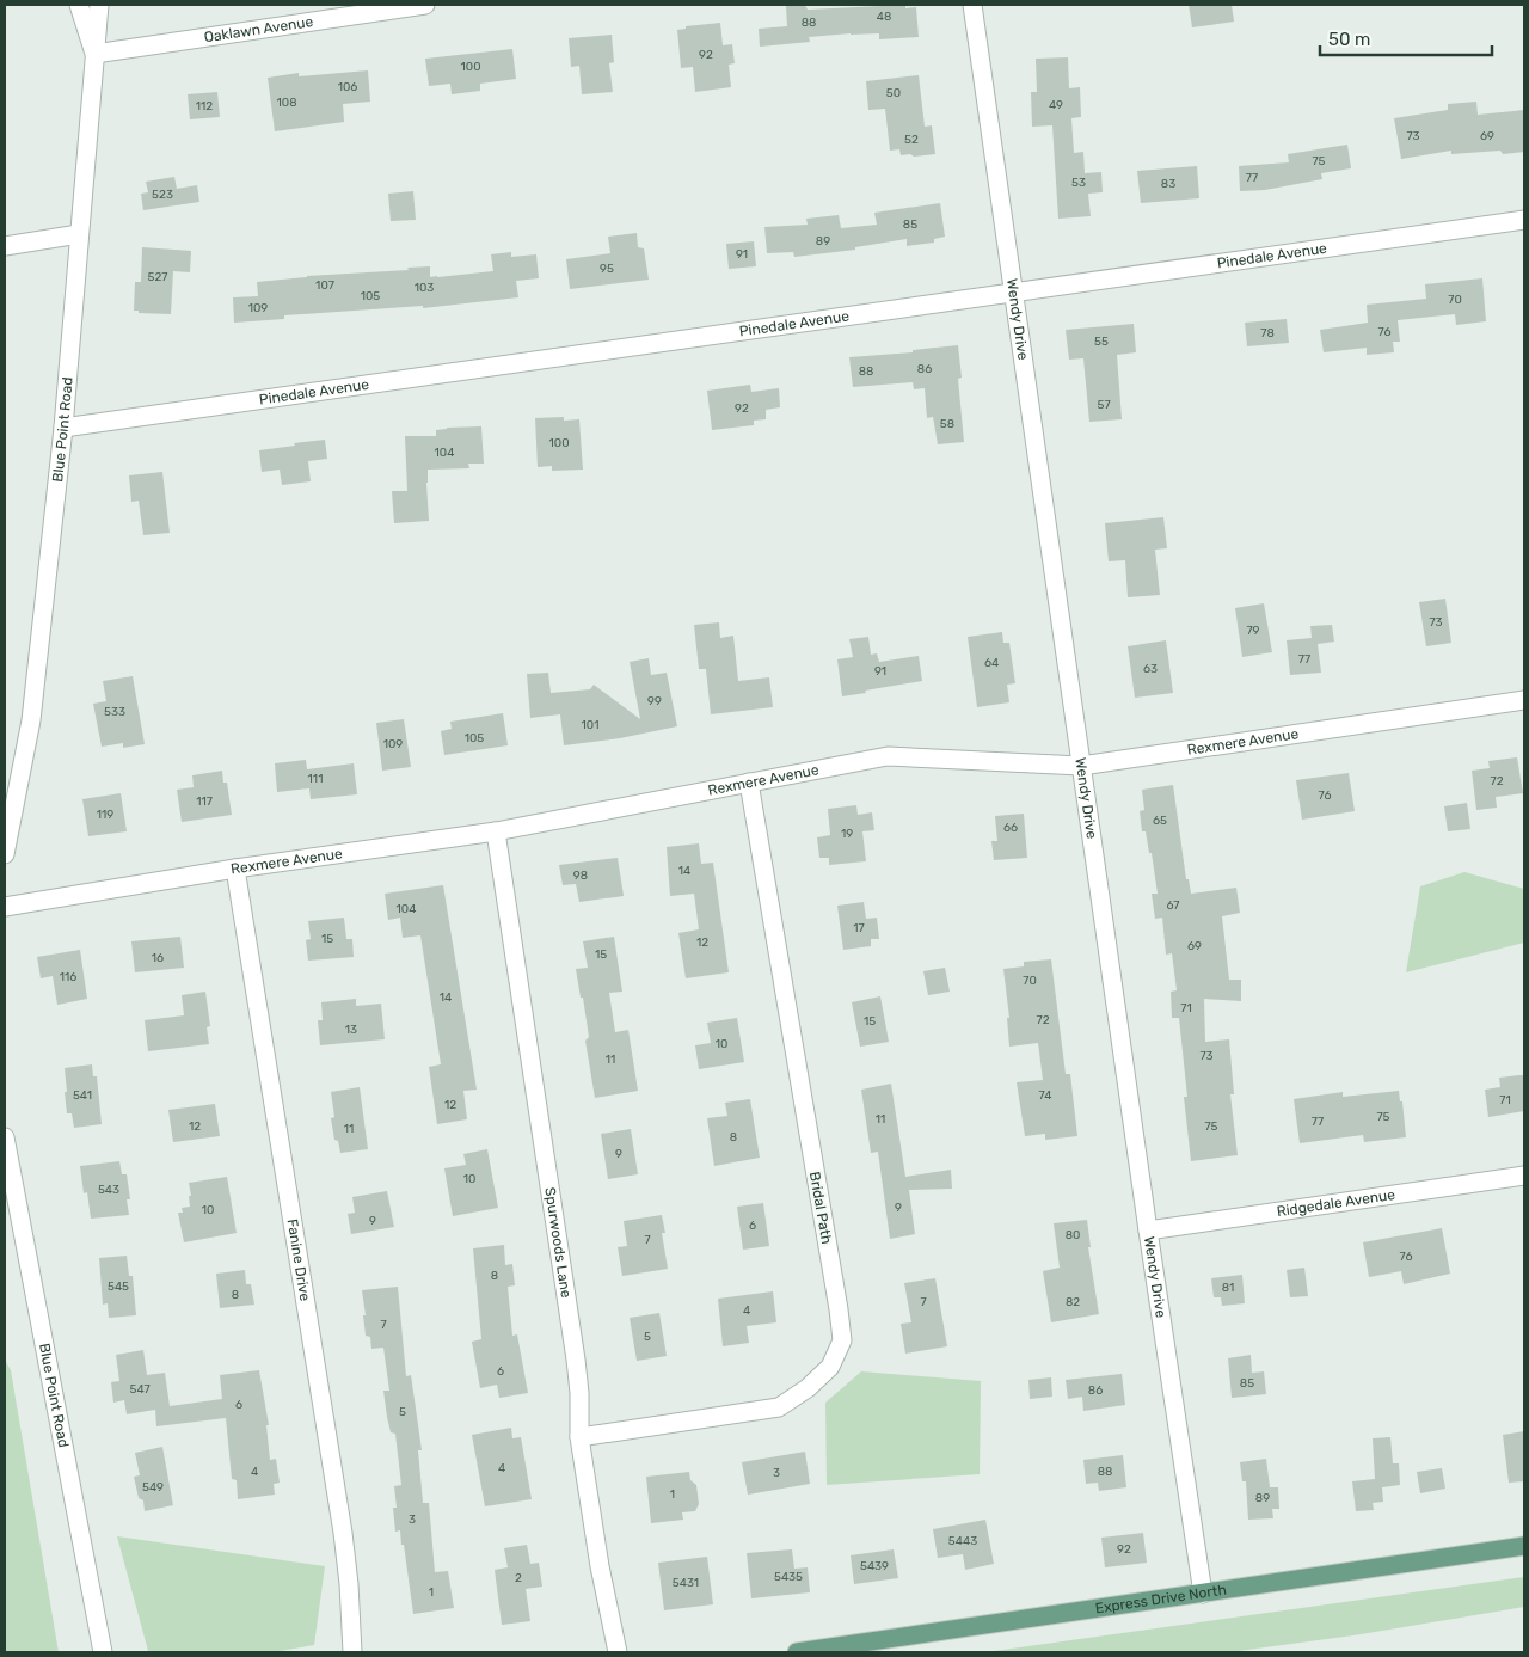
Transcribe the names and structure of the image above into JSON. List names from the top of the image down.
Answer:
{
  "streets": {
    "main road": ["Express Drive North"],
    "street": [
      "Oaklawn Avenue",
      "Pinedale Avenue",
      "Wendy Drive",
      "Blue Point Road",
      "Rexmere Avenue",
      "Ridgedale Avenue",
      "Bridal Path",
      "Spurwoods Lane",
      "Fanine Drive"
    ]
  },
  "crossings": [
    ["Oaklawn Avenue", "Blue Point Road"],
    ["Pinedale Avenue", "Wendy Drive"],
    ["Pinedale Avenue", "Blue Point Road"],
    ["Wendy Drive", "Rexmere Avenue"],
    ["Wendy Drive", "Ridgedale Avenue"],
    ["Wendy Drive", "Express Drive North"],
    ["Rexmere Avenue", "Bridal Path"],
    ["Rexmere Avenue", "Spurwoods Lane"],
    ["Rexmere Avenue", "Fanine Drive"],
    ["Bridal Path", "Spurwoods Lane"]
  ],
  "house_numbers": [
    "48",
    "88",
    "92",
    "100",
    "106",
    "50",
    "108",
    "49",
    "112",
    "73",
    "69",
    "52",
    "75",
    "77",
    "53",
    "83",
    "523",
    "85",
    "89",
    "91",
    "95",
    "527",
    "107",
    "103",
    "105",
    "70",
    "109",
    "76",
    "78",
    "55",
    "86",
    "88",
    "57",
    "92",
    "58",
    "100",
    "104",
    "73",
    "79",
    "77",
    "64",
    "63",
    "91",
    "99",
    "533",
    "101",
    "105",
    "109",
    "111",
    "72",
    "76",
    "117",
    "119",
    "65",
    "66",
    "19",
    "14",
    "98",
    "67",
    "104",
    "17",
    "15",
    "12",
    "69",
    "15",
    "16",
    "116",
    "70",
    "14",
    "71",
    "72",
    "15",
    "13",
    "10",
    "73",
    "11",
    "541",
    "74",
    "71",
    "12",
    "75",
    "11",
    "77",
    "12",
    "75",
    "11",
    "8",
    "9",
    "10",
    "543",
    "9",
    "10",
    "9",
    "6",
    "80",
    "7",
    "76",
    "8",
    "545",
    "81",
    "8",
    "7",
    "82",
    "4",
    "7",
    "5",
    "6",
    "85",
    "547",
    "86",
    "6",
    "5",
    "4",
    "4",
    "88",
    "3",
    "549",
    "1",
    "89",
    "3",
    "5443",
    "92",
    "5439",
    "5435",
    "2",
    "5431",
    "1"
  ],
  "scale_bar": "50 m"
}
